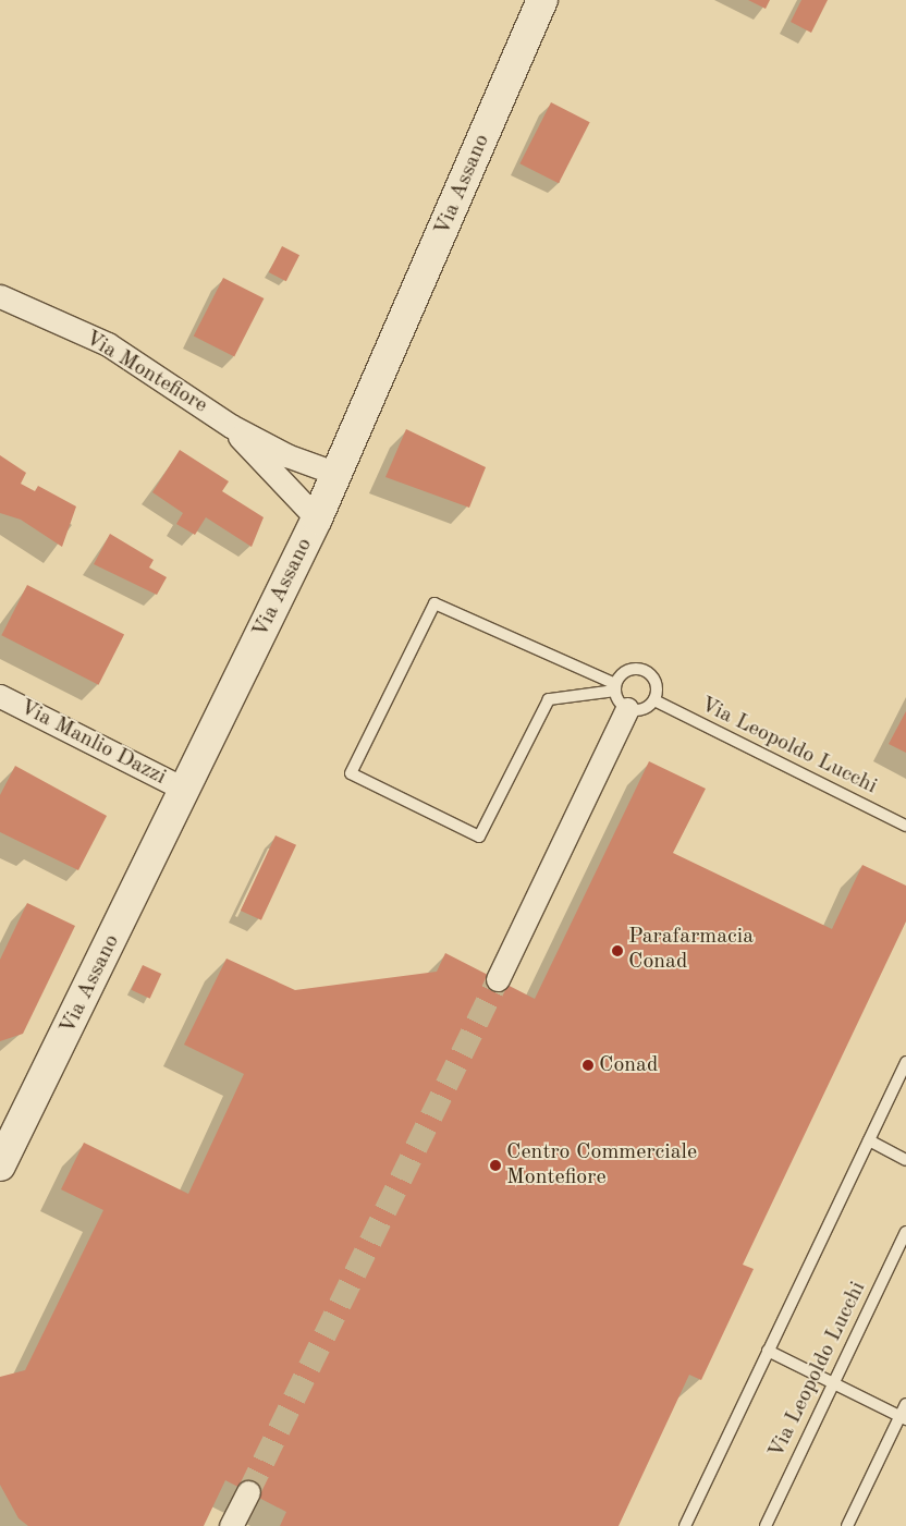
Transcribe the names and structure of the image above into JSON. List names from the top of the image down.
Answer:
{
  "streets": {
    "main road": ["Via Assano"],
    "street": ["Via Montefiore", "Via Manlio Dazzi"],
    "lane": ["Via Leopoldo Lucchi"]
  },
  "crossings": [
    ["Via Assano", "Via Montefiore"],
    ["Via Assano", "Via Manlio Dazzi"]
  ],
  "places": ["Parafarmacia Conad", "Conad", "Centro Commerciale Montefiore"]
}
